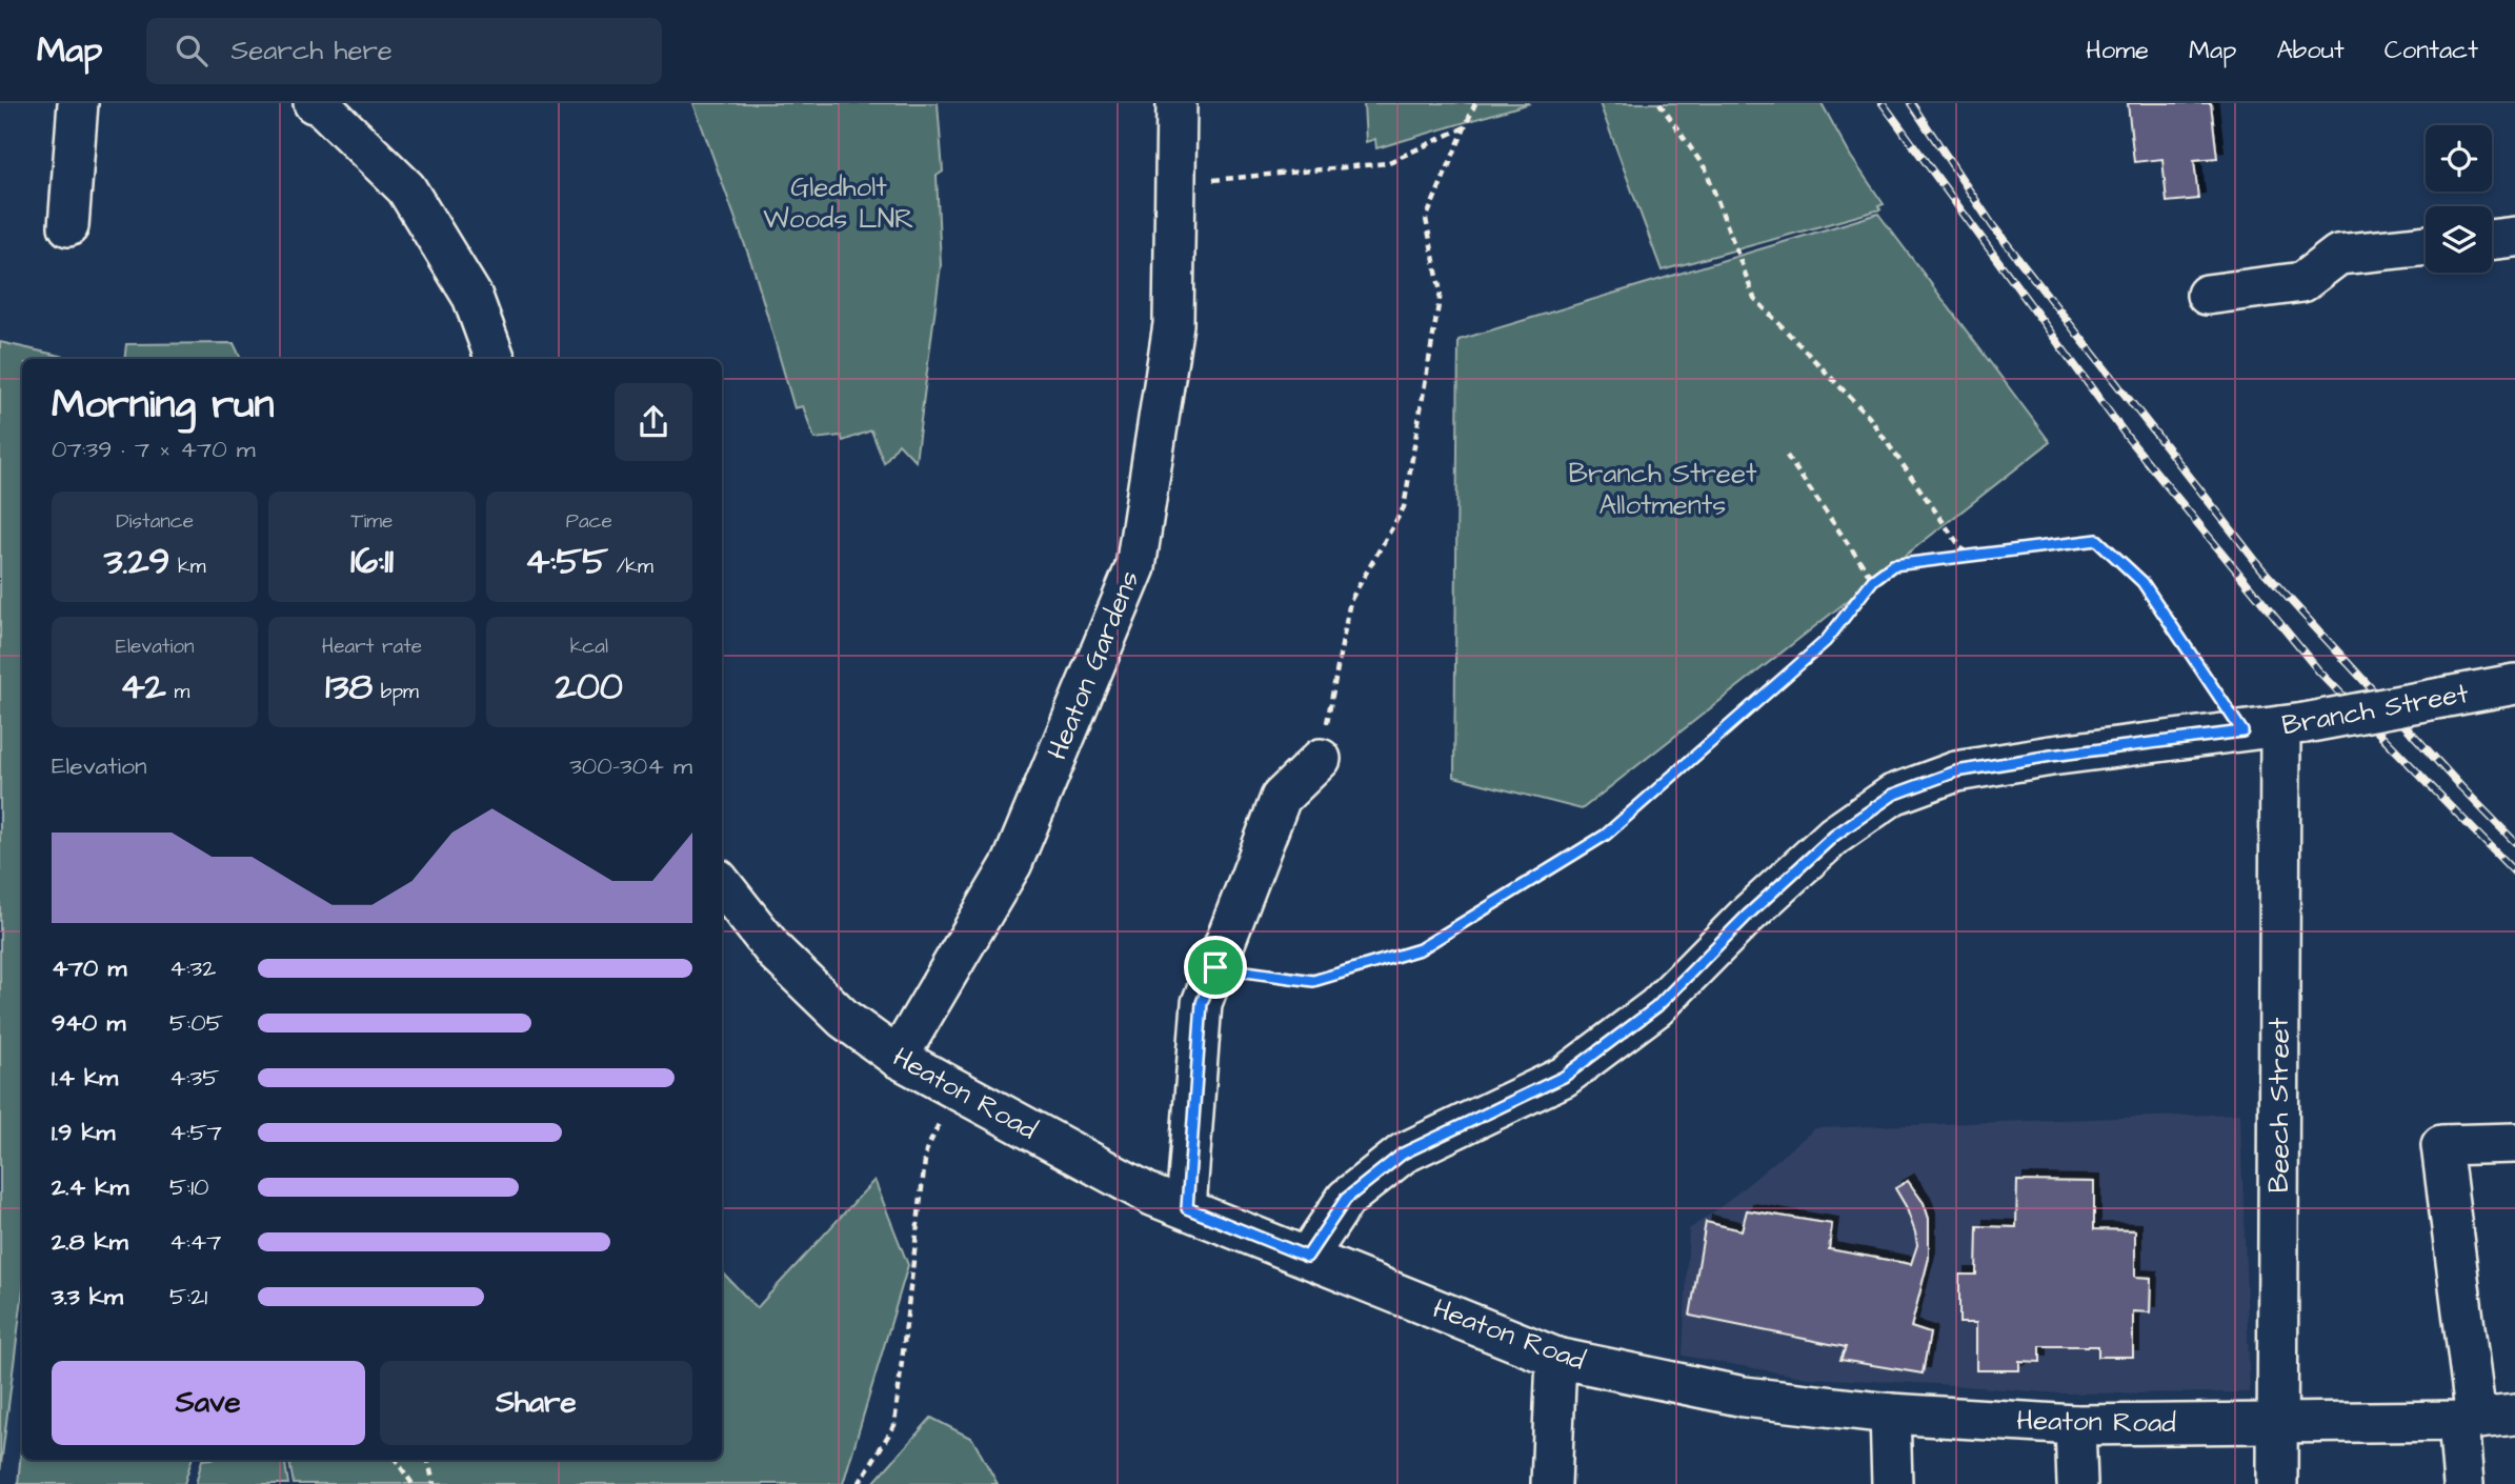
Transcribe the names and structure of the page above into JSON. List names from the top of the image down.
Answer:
{
  "streets": {
    "street": [
      "Heaton Gardens",
      "Branch Street",
      "Heaton Road",
      "Beech Street"
    ]
  },
  "crossings": [
    ["Heaton Gardens", "Heaton Road"],
    ["Branch Street", "Heaton Road"],
    ["Branch Street", "Beech Street"],
    ["Heaton Road", "Beech Street"]
  ],
  "parks": ["Gledholt Woods LNR", "Branch Street Allotments"],
  "page": {
    "header": "Map",
    "search": "Search here",
    "nav": [
      "Home",
      "Map",
      "About",
      "Contact"
    ],
    "heading": ["Morning run", "07:39 · 7 × 470 m"],
    "stats": [
      ["Distance", "3.29 km"],
      ["Time", "16:11"],
      ["Pace", "4:55 /km"],
      ["Elevation", "42 m"],
      ["Heart rate", "138 bpm"],
      ["kcal", "200"]
    ],
    "chart": ["Elevation", "300–304 m"],
    "list": [
      {
        "name": "470 m",
        "note": "4:32"
      },
      {
        "name": "940 m",
        "note": "5:05"
      },
      {
        "name": "1.4 km",
        "note": "4:35"
      },
      {
        "name": "1.9 km",
        "note": "4:57"
      },
      {
        "name": "2.4 km",
        "note": "5:10"
      },
      {
        "name": "2.8 km",
        "note": "4:47"
      },
      {
        "name": "3.3 km",
        "note": "5:21"
      }
    ],
    "buttons": ["Save", "Share"]
  }
}
